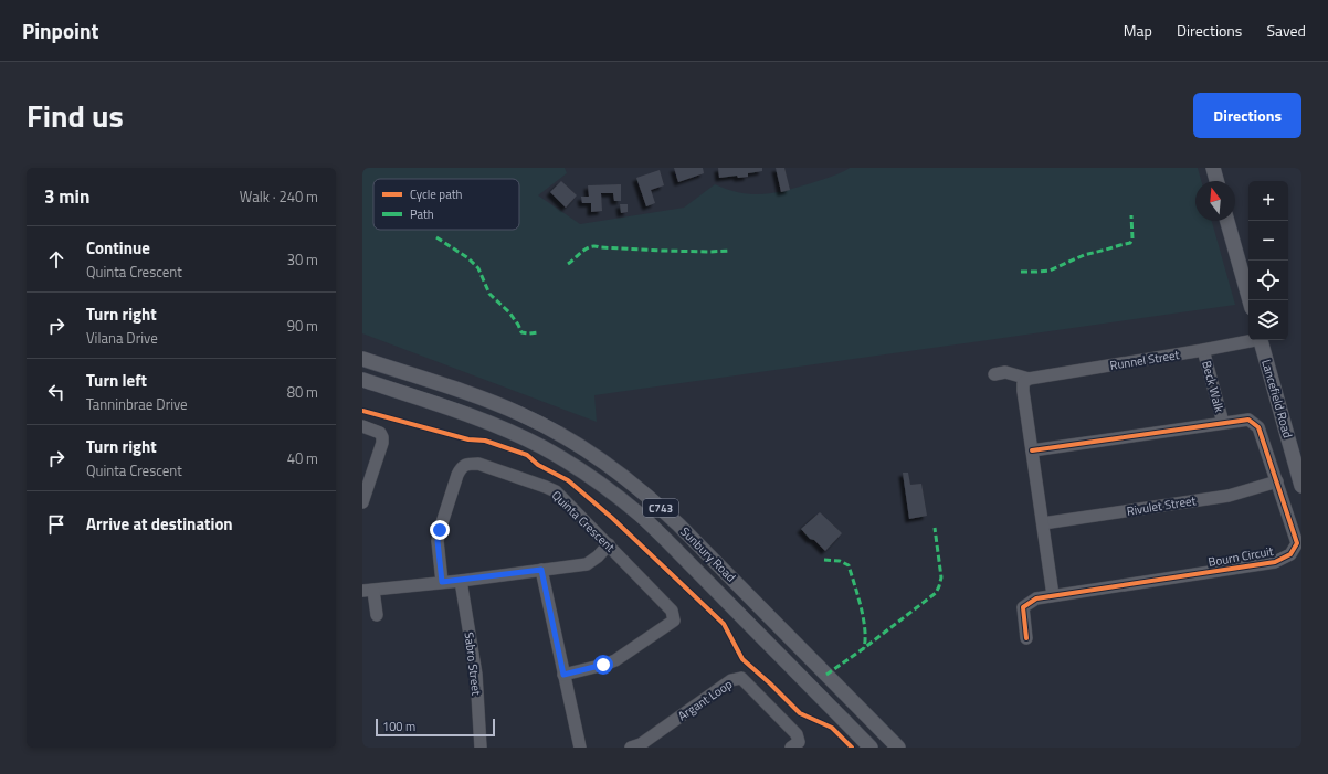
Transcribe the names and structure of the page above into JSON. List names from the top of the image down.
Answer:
{
  "streets": {
    "main road": ["Lancefield Road", "C743", "Sunbury Road"],
    "street": [
      "Runnel Street",
      "Beck Walk",
      "Rivulet Street",
      "Quinta Crescent",
      "Bourn Circuit",
      "Sabro Street",
      "Argant Loop"
    ]
  },
  "crossings": [
    ["Runnel Street", "Beck Walk"],
    ["Beck Walk", "Bourn Circuit"],
    ["Rivulet Street", "Bourn Circuit"]
  ],
  "legend": ["Cycle path", "Path"],
  "scale_bar": "100 m",
  "north": "top",
  "page": {
    "header": "Pinpoint",
    "nav": ["Map", "Directions", "Saved"],
    "title": "Find us",
    "buttons": "Directions",
    "heading": ["3 min", "Walk · 240 m"],
    "map_buttons": ["+", "−"],
    "list": [
      ["Continue", "Quinta Crescent", "30 m"],
      ["Turn right", "Vilana Drive", "90 m"],
      ["Turn left", "Tanninbrae Drive", "80 m"],
      ["Turn right", "Quinta Crescent", "40 m"],
      "Arrive at destination"
    ],
    "scale": "100 m"
  }
}
